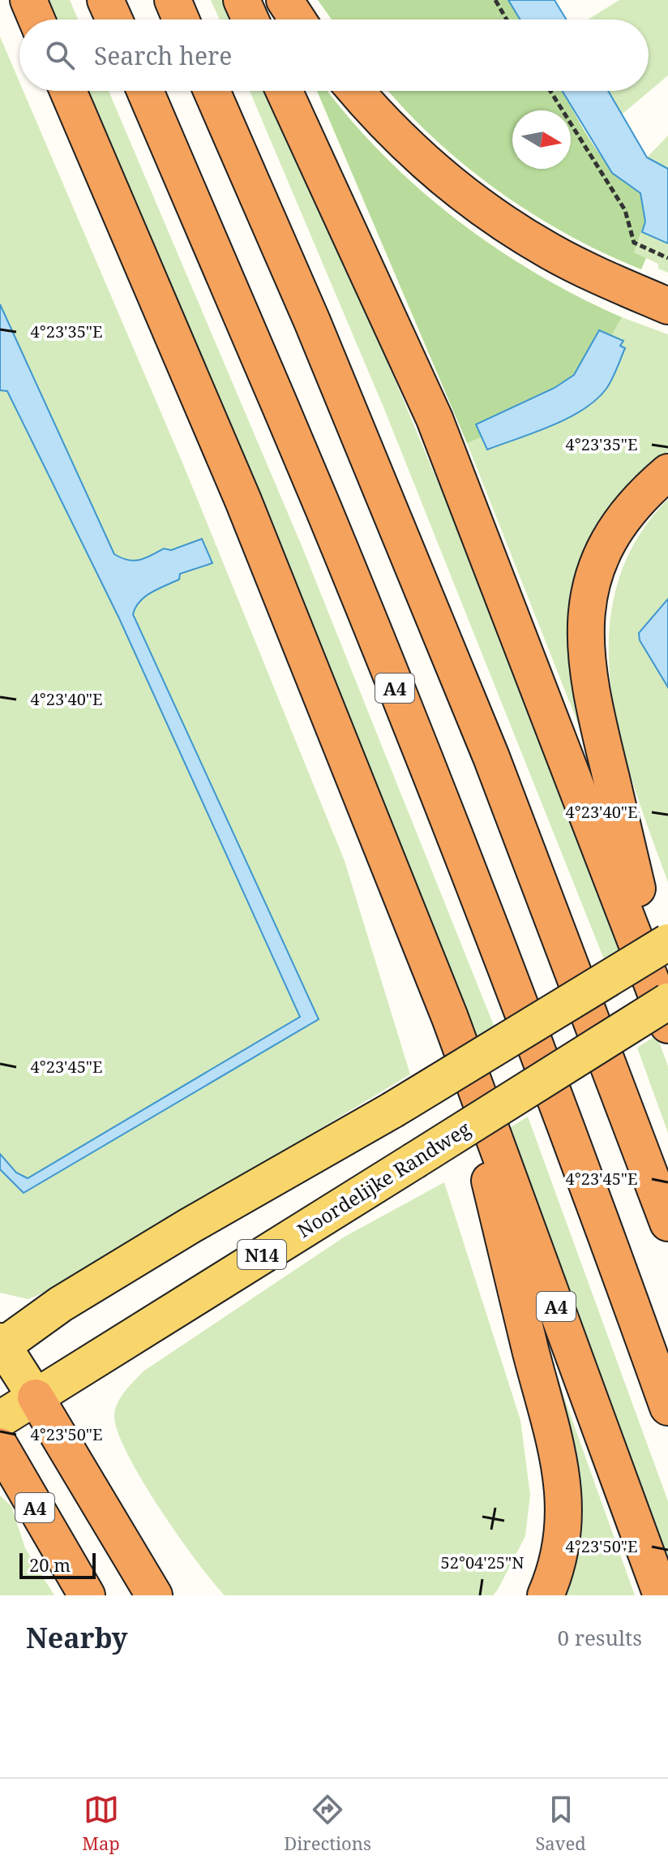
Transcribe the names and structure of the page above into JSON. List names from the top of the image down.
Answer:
{
  "streets": {
    "highway": ["A4"],
    "main road": ["Noordelijke Randweg", "N14"]
  },
  "scale_bar": "20 m",
  "north": "right",
  "page": {
    "search": "Search here",
    "scale": "20 m",
    "heading": ["Nearby", "0 results"],
    "nav": ["Map", "Directions", "Saved"]
  },
  "coordinates": [
    "4°23'35\"E",
    "4°23'40\"E",
    "4°23'45\"E",
    "4°23'50\"E",
    "52°04'25\"N"
  ]
}
